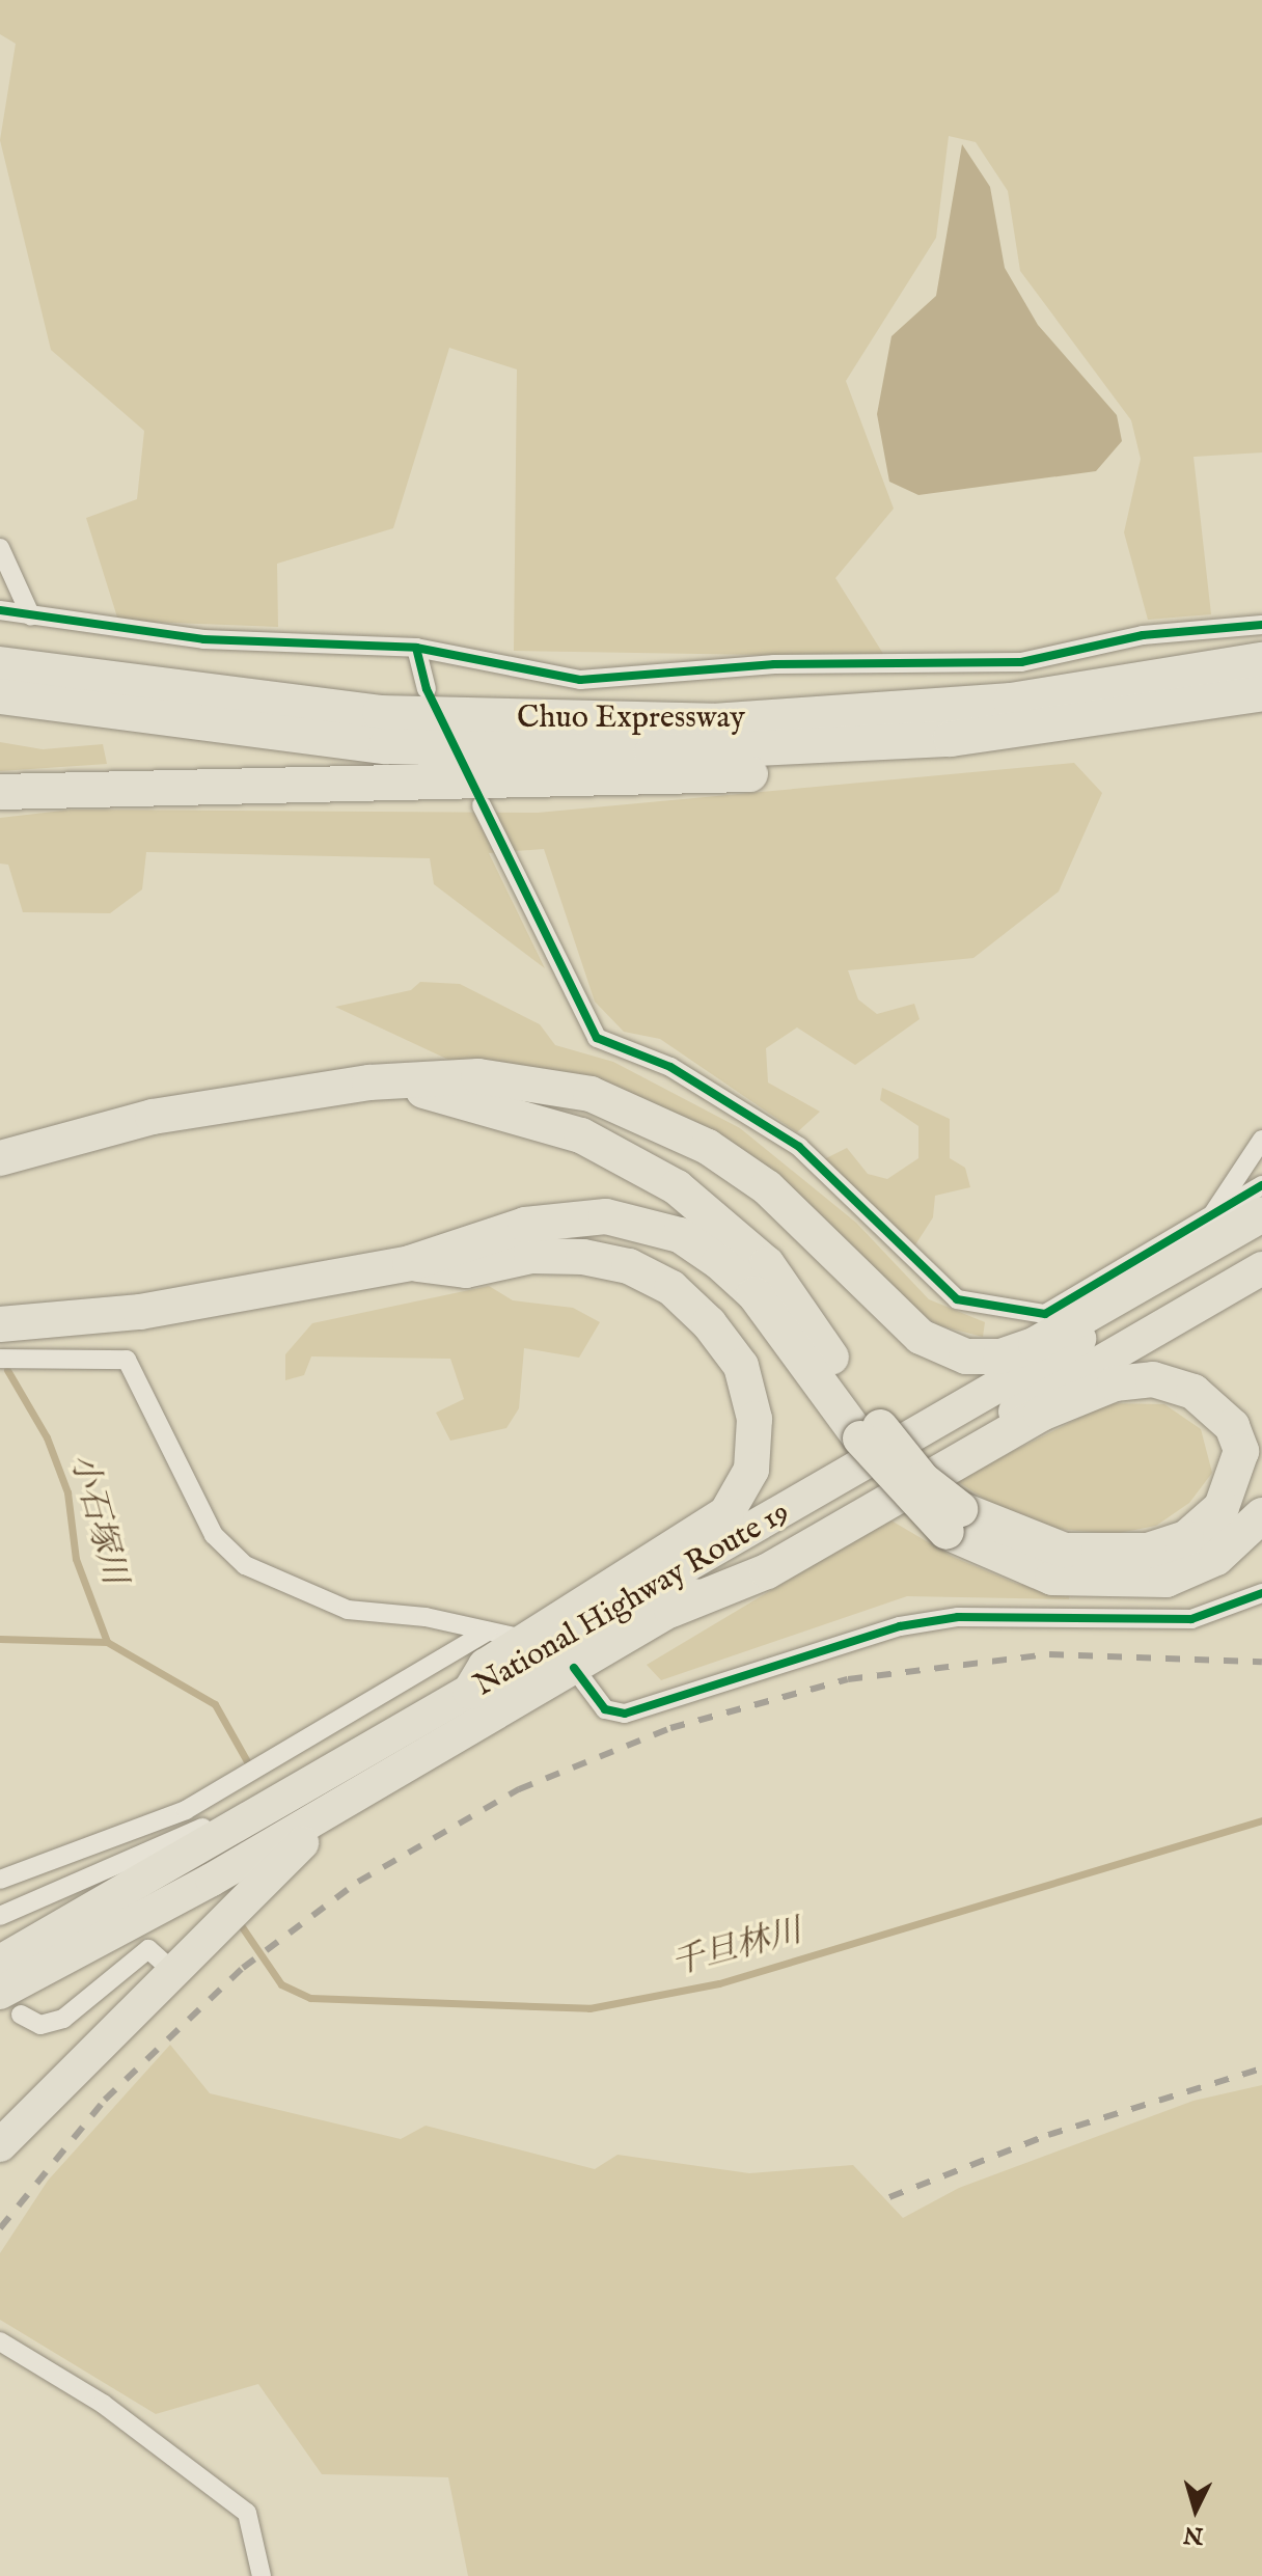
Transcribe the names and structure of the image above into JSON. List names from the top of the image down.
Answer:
{
  "streets": {
    "highway": ["Chuo Expressway", "National Highway Route 19"]
  },
  "water": ["小石塚川", "千旦林川"],
  "north": "bottom"
}
